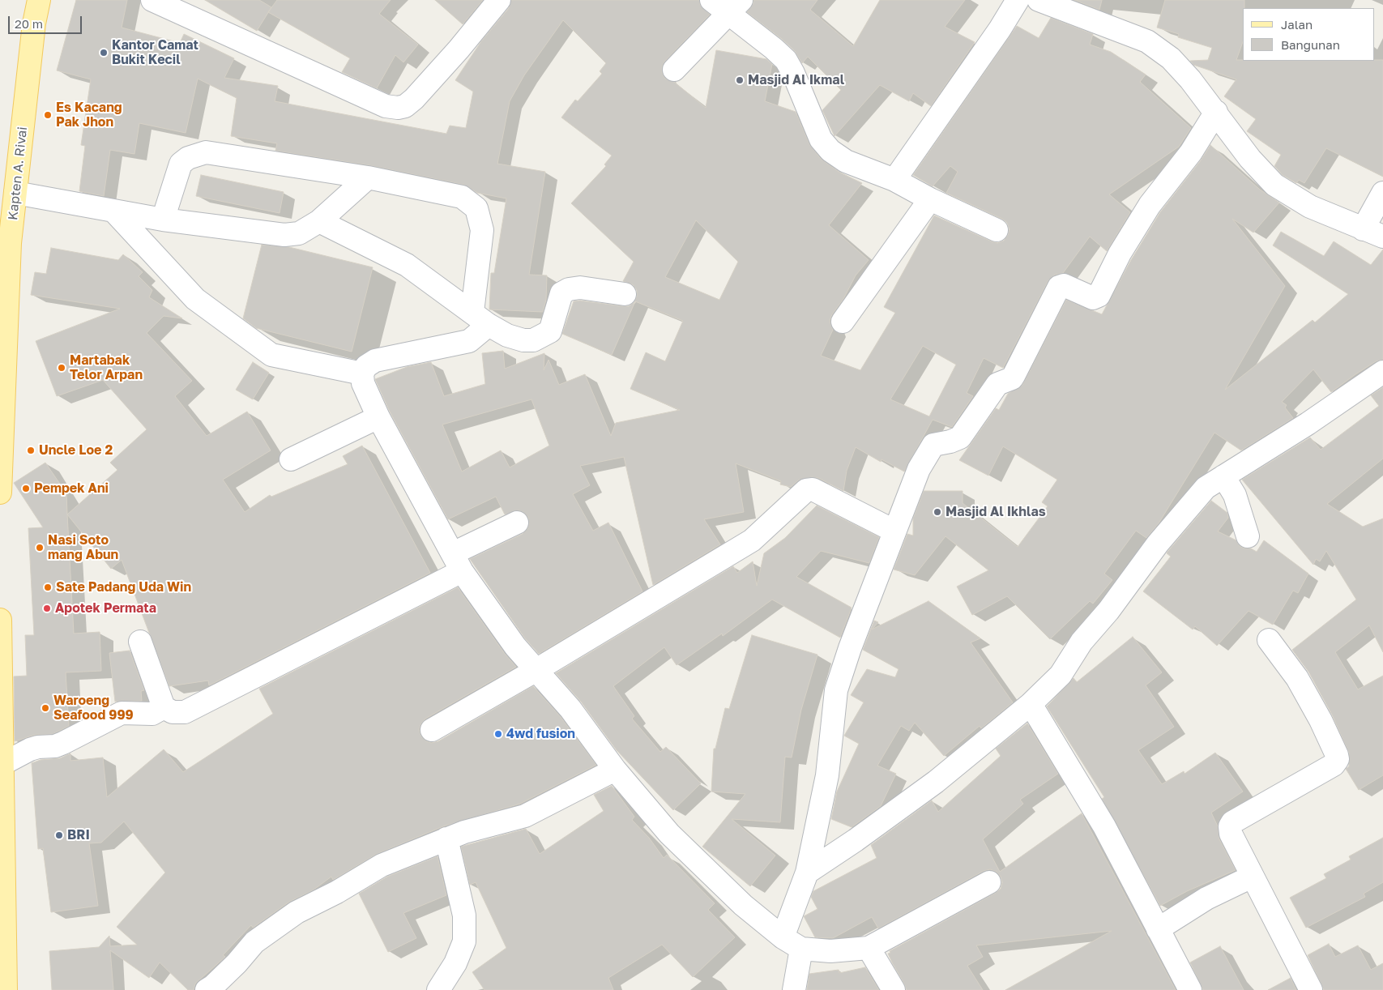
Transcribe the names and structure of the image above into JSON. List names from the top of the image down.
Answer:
{
  "streets": {
    "main road": ["Kapten A. Rivai"]
  },
  "places": [
    "Kantor Camat Bukit Kecil",
    "Masjid Al Ikmal",
    "Es Kacang Pak Jhon",
    "Martabak Telor Arpan",
    "Uncle Loe 2",
    "Pempek Ani",
    "Masjid Al Ikhlas",
    "Nasi Soto mang Abun",
    "Sate Padang Uda Win",
    "Apotek Permata",
    "Waroeng Seafood 999",
    "4wd fusion",
    "BRI"
  ],
  "legend": ["Jalan", "Bangunan"],
  "scale_bar": "20 m"
}
